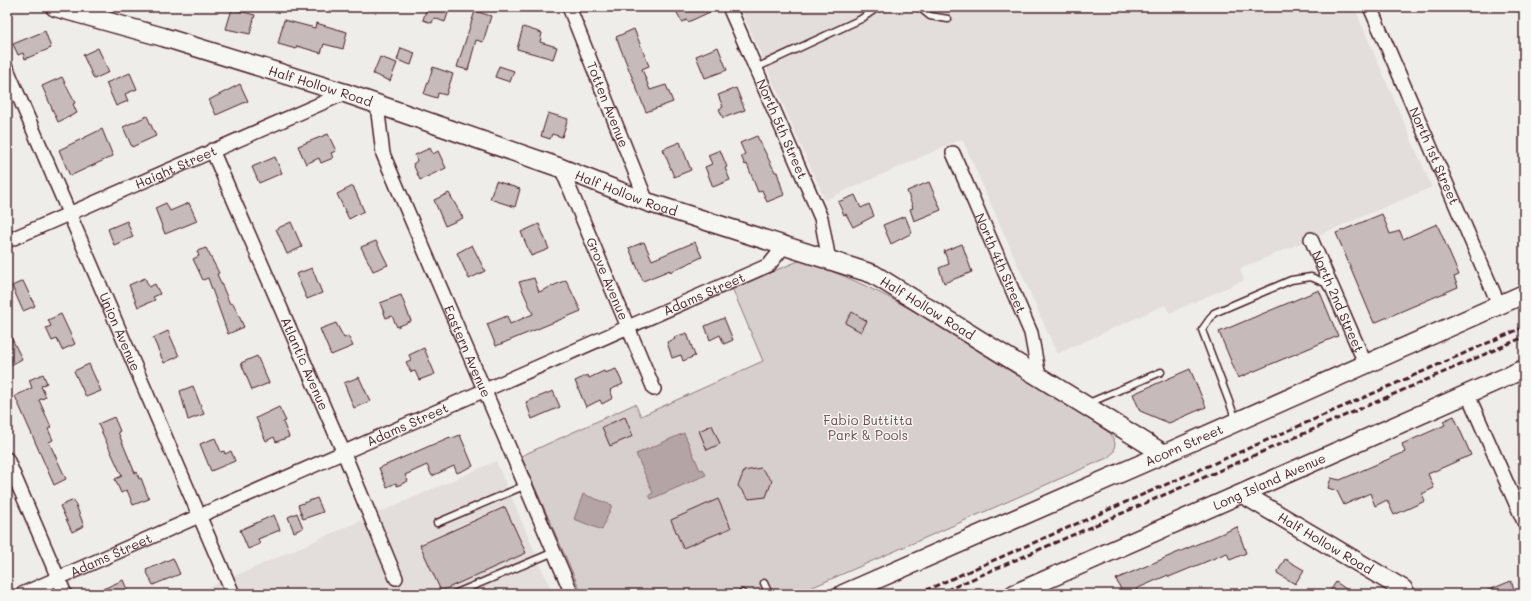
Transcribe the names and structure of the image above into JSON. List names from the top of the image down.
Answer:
{
  "streets": {
    "street": [
      "Half Hollow Road",
      "Totten Avenue",
      "North 5th Street",
      "North 1st Street",
      "Haight Street",
      "North 4th Street",
      "Grove Avenue",
      "Adams Street",
      "North 2nd Street",
      "Union Avenue",
      "Eastern Avenue",
      "Atlantic Avenue",
      "Acorn Street",
      "Long Island Avenue"
    ]
  },
  "crossings": [
    ["Half Hollow Road", "Totten Avenue"],
    ["Half Hollow Road", "North 5th Street"],
    ["Half Hollow Road", "Haight Street"],
    ["Half Hollow Road", "North 4th Street"],
    ["Half Hollow Road", "Grove Avenue"],
    ["Half Hollow Road", "Adams Street"],
    ["Half Hollow Road", "Eastern Avenue"],
    ["Half Hollow Road", "Acorn Street"],
    ["Half Hollow Road", "Long Island Avenue"],
    ["North 1st Street", "Acorn Street"],
    ["Haight Street", "Union Avenue"],
    ["Haight Street", "Atlantic Avenue"],
    ["Grove Avenue", "Adams Street"],
    ["Adams Street", "Union Avenue"],
    ["Adams Street", "Eastern Avenue"],
    ["Adams Street", "Atlantic Avenue"],
    ["North 2nd Street", "Acorn Street"]
  ],
  "parks": ["Fabio Buttitta Park & Pools"]
}
